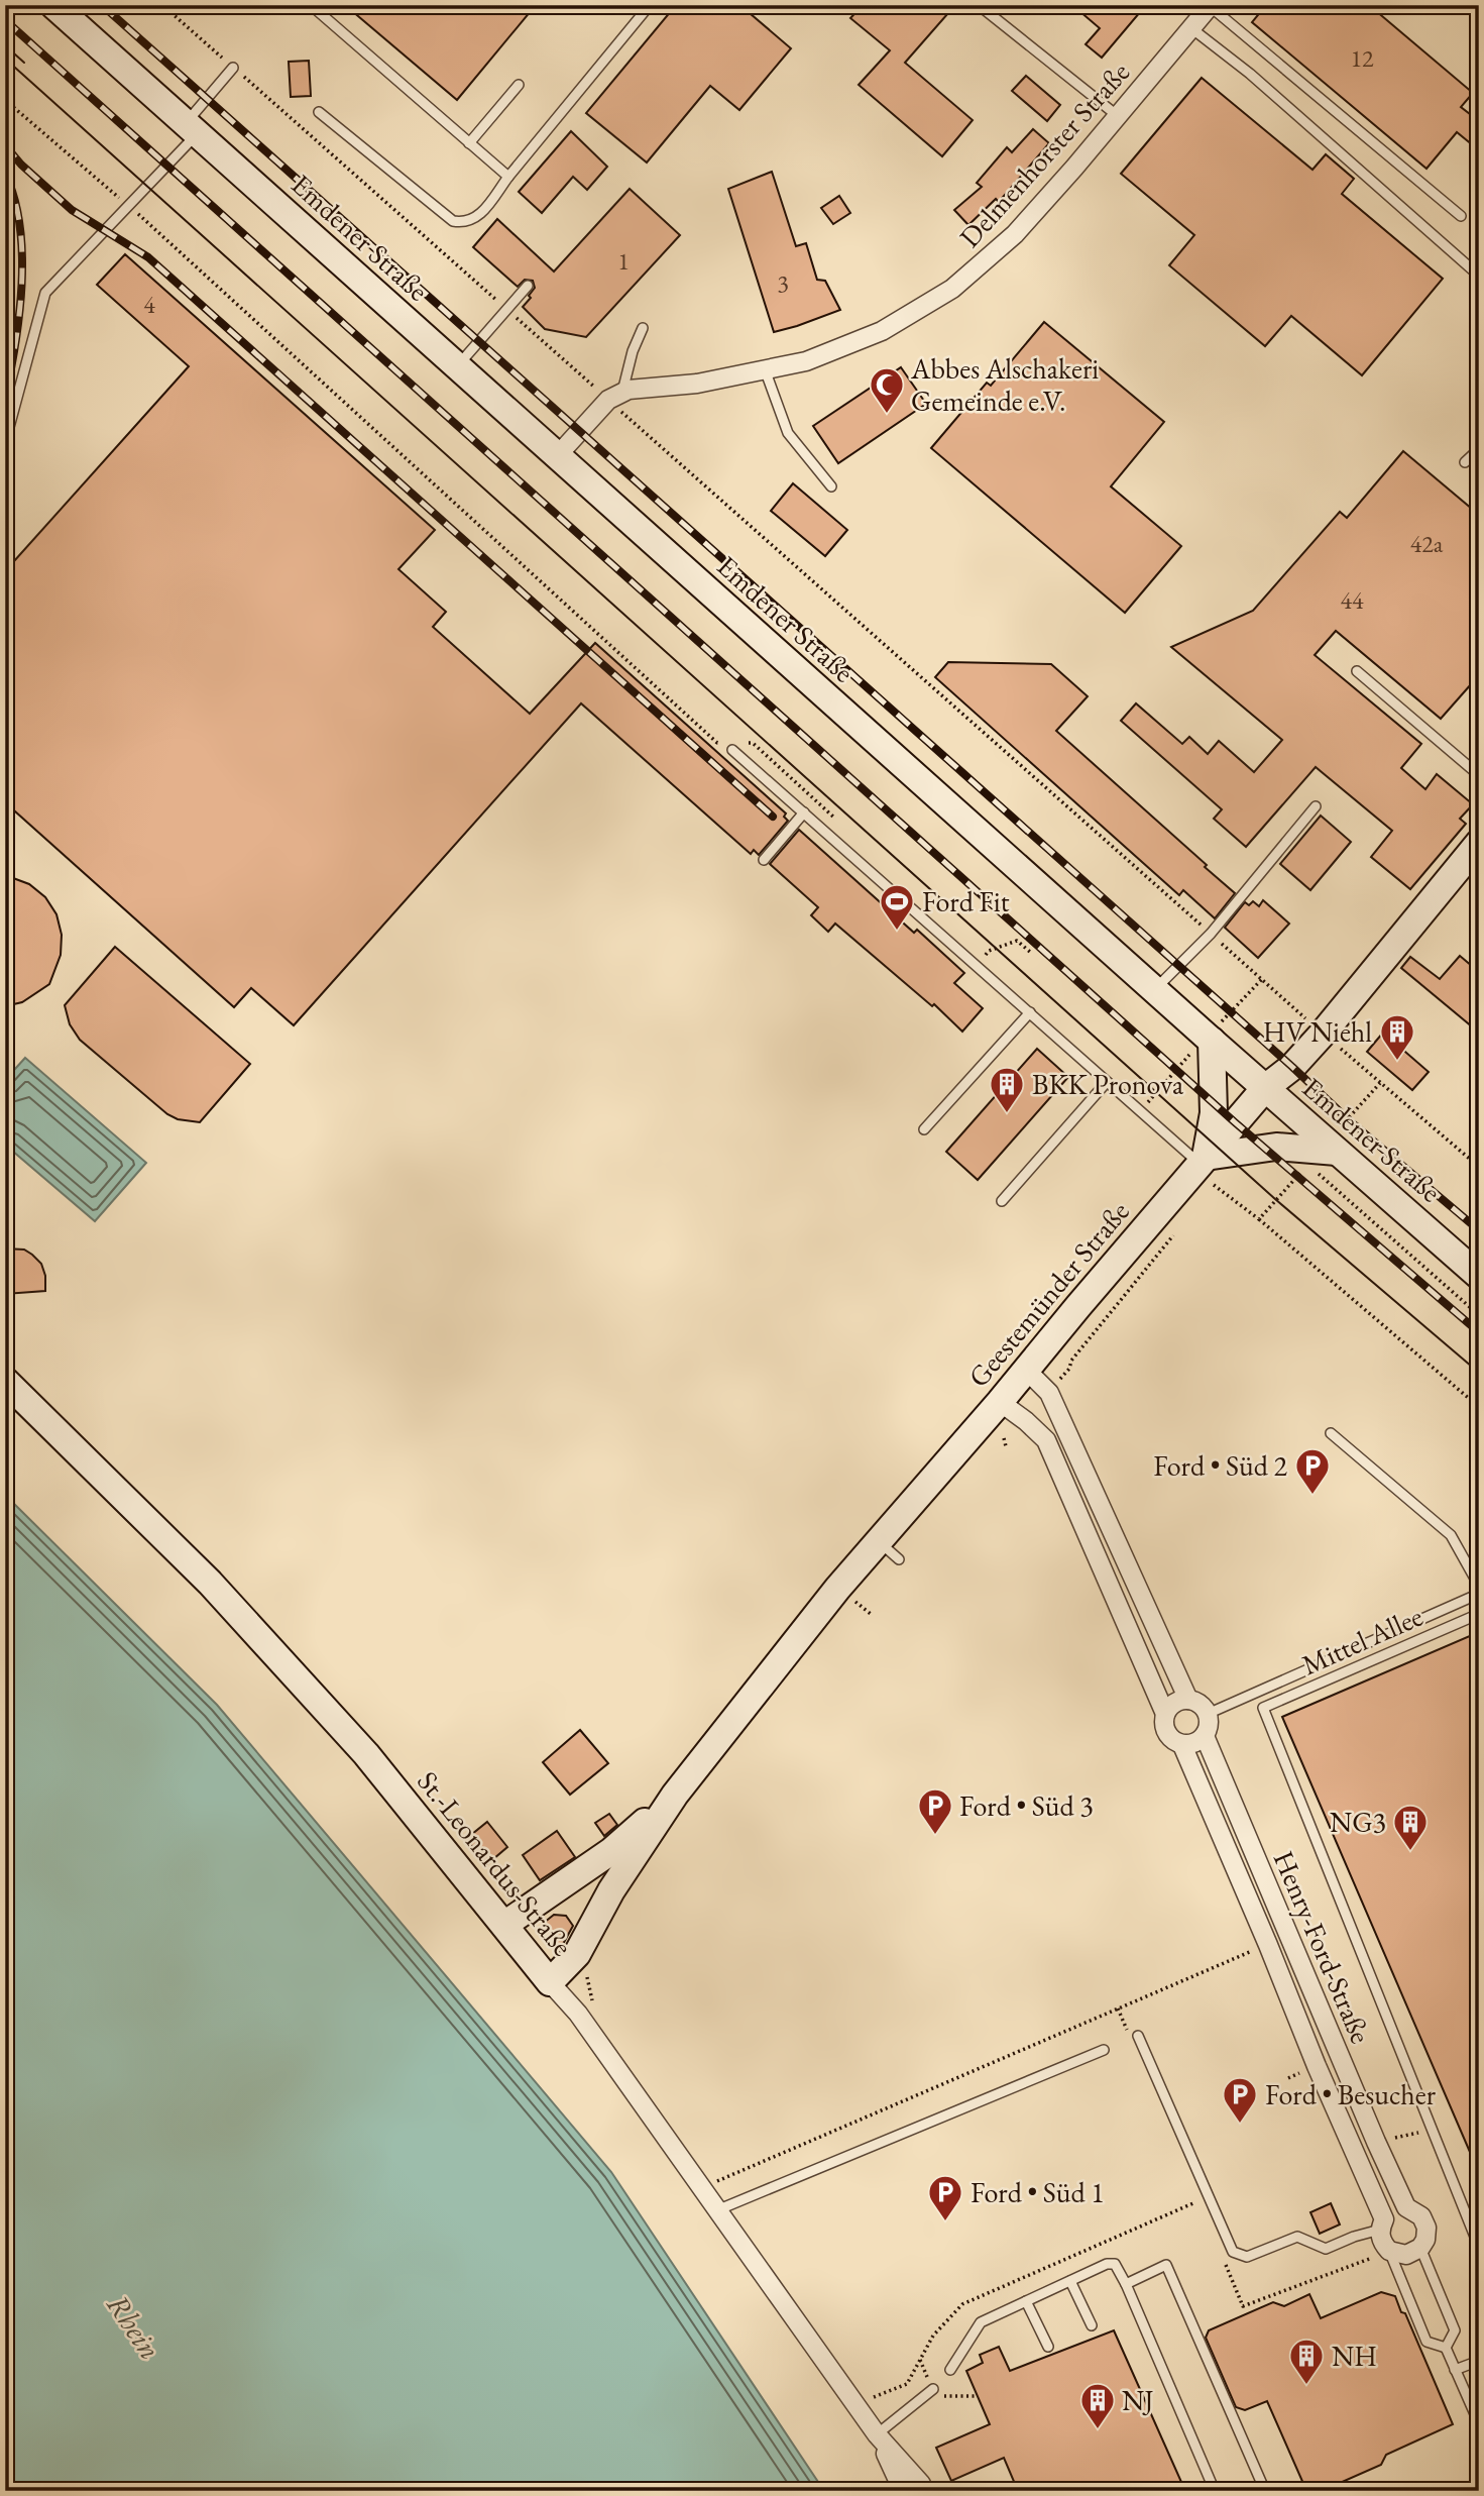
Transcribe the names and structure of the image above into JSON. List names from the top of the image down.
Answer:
{
  "streets": {
    "street": [
      "Delmenhorster Straße",
      "Emdener Straße",
      "Geestemünder Straße",
      "St.-Leonardus-Straße",
      "Henry-Ford-Straße"
    ],
    "lane": ["Mittel Allee"]
  },
  "crossings": [
    ["Emdener Straße", "Geestemünder Straße"],
    ["Geestemünder Straße", "St.-Leonardus-Straße"],
    ["Geestemünder Straße", "Henry-Ford-Straße"]
  ],
  "water": ["Rhein"],
  "places": {
    "mosque": ["Abbes Alschakeri Gemeinde e.V."],
    "sports": ["Ford Fit"],
    "building": [
      "HV Niehl",
      "BKK Pronova",
      "NG3",
      "NH",
      "NJ"
    ],
    "parking": [
      "Ford • Süd 2",
      "Ford • Süd 3",
      "Ford • Besucher",
      "Ford • Süd 1"
    ]
  },
  "house_numbers": [
    "12",
    "1",
    "3",
    "4",
    "42a",
    "44"
  ]
}
